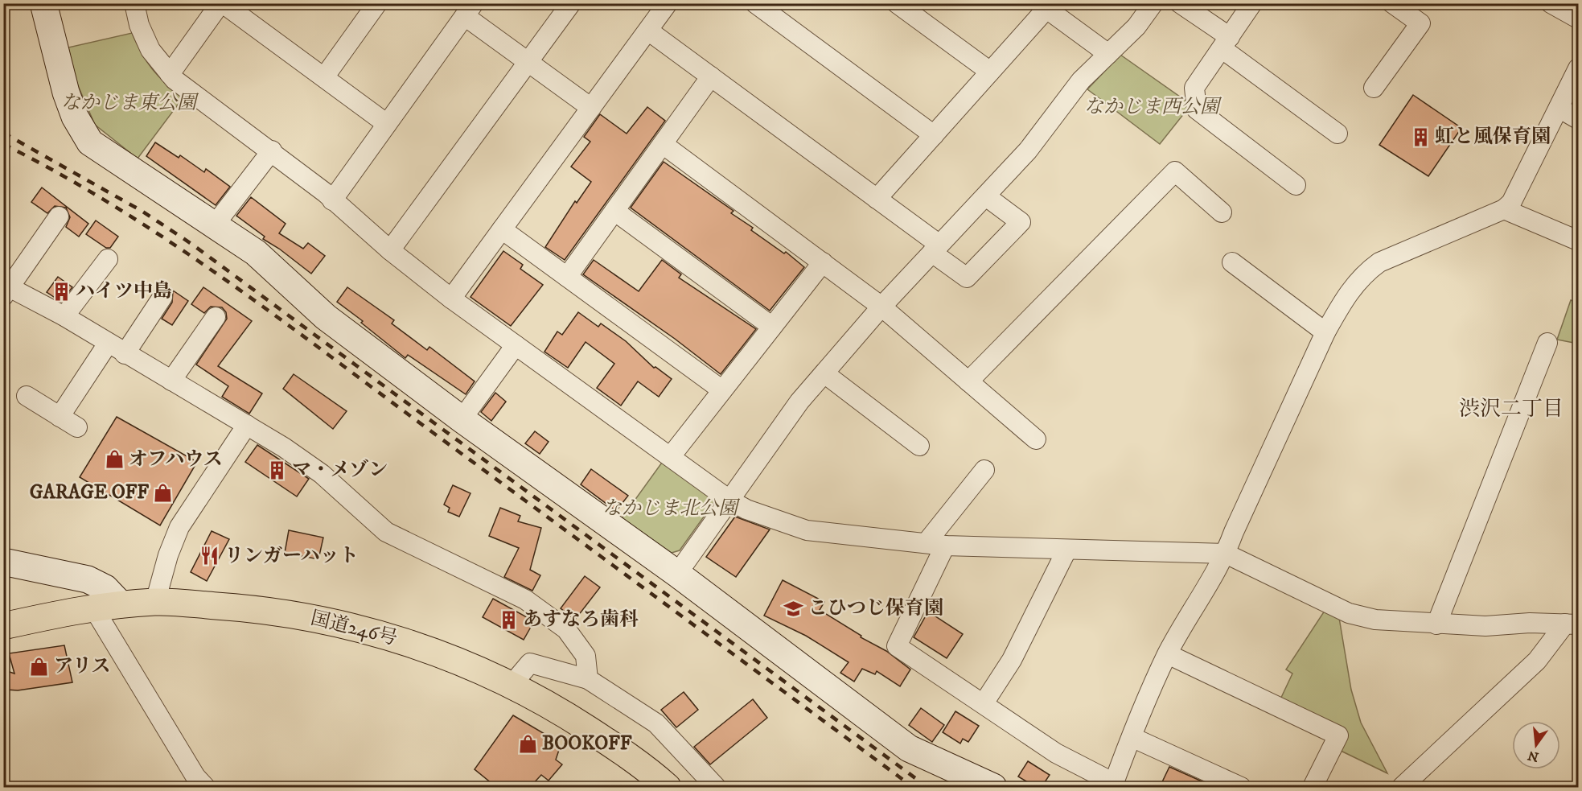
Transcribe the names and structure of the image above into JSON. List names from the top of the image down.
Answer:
{
  "streets": {
    "highway": ["国道246号"]
  },
  "districts": ["渋沢二丁目"],
  "parks": ["なかじま東公園", "なかじま西公園", "なかじま北公園"],
  "places": {
    "building": [
      "虹と風保育園",
      "ハイツ中島",
      "マ・メゾン",
      "あすなろ歯科"
    ],
    "shop": [
      "オフハウス",
      "GARAGE OFF",
      "アリス",
      "BOOKOFF"
    ],
    "restaurant": ["リンガーハット"],
    "school or university": ["こひつじ保育園"]
  },
  "north": "bottom"
}
